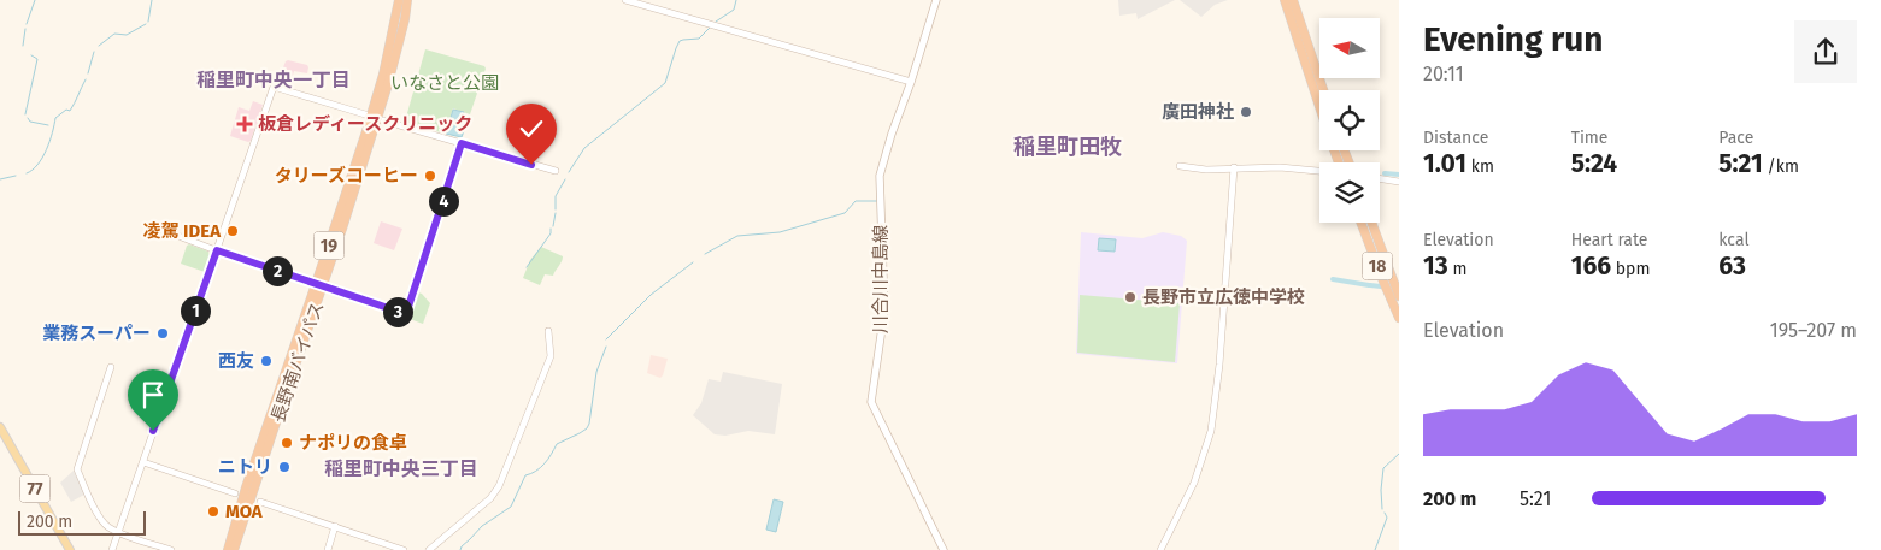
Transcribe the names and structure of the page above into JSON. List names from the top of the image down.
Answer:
{
  "streets": {
    "highway": ["19", "18", "長野南バイパス"],
    "main road": ["川合川中島線", "77"]
  },
  "crossings": [
    ["19", "長野南バイパス"]
  ],
  "districts": ["稲里町中央一丁目", "稲里町田牧", "稲里町中央三丁目"],
  "parks": ["いなさと公園"],
  "places": {
    "other": [
      "廣田神社",
      "タリーズコーヒー",
      "凌駕 IDEA",
      "長野市立広徳中学校",
      "業務スーパー",
      "西友",
      "ナポリの食卓",
      "ニトリ",
      "MOA"
    ],
    "health": ["板倉レディースクリニック"]
  },
  "scale_bar": "200 m",
  "north": "left",
  "page": {
    "heading": ["Evening run", "20:11"],
    "stats": [
      ["Distance", "1.01 km"],
      ["Time", "5:24"],
      ["Pace", "5:21 /km"],
      ["Elevation", "13 m"],
      ["Heart rate", "166 bpm"],
      ["kcal", "63"]
    ],
    "pins": [
      "4",
      "2",
      "1",
      "3"
    ],
    "chart": ["Elevation", "195–207 m"],
    "list": [
      {
        "name": "200 m",
        "note": "5:21"
      }
    ],
    "scale": "200 m"
  }
}
